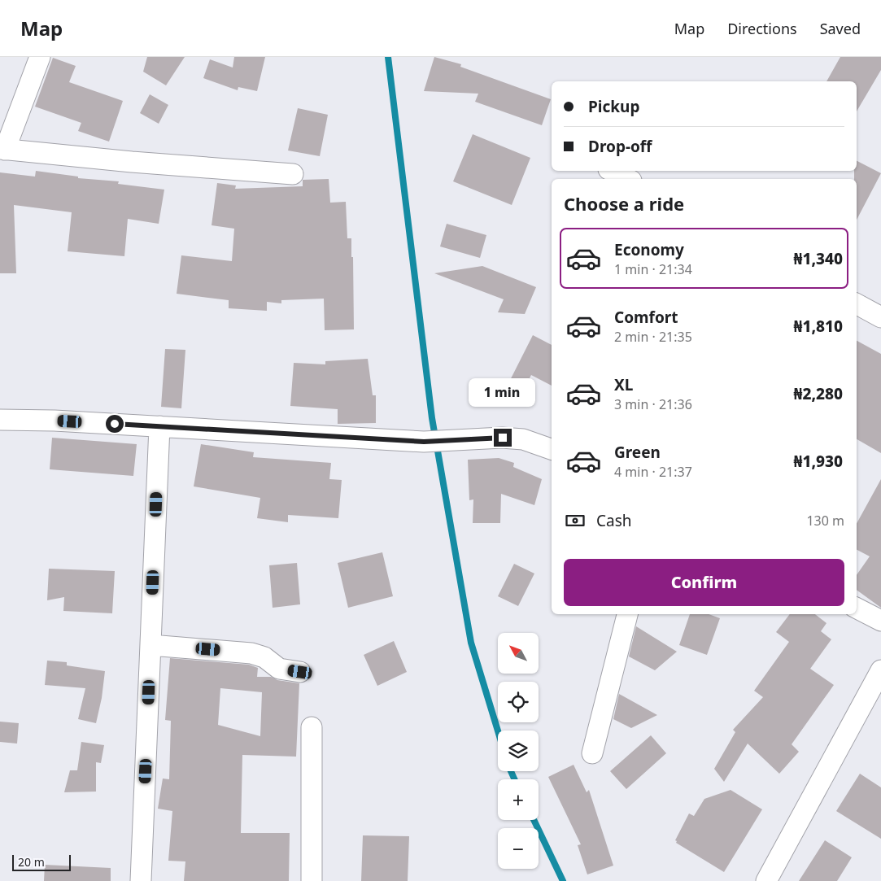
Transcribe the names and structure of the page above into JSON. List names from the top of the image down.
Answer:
{
  "scale_bar": "20 m",
  "north": "top left",
  "page": {
    "header": "Map",
    "nav": ["Map", "Directions", "Saved"],
    "banner": ["Pickup", "Drop-off"],
    "heading": "Choose a ride",
    "list": [
      {
        "name": "Economy",
        "note": "1 min · 21:34",
        "value": "₦1,340"
      },
      {
        "name": "Comfort",
        "note": "2 min · 21:35",
        "value": "₦1,810"
      },
      {
        "name": "XL",
        "note": "3 min · 21:36",
        "value": "₦2,280"
      },
      {
        "name": "Green",
        "note": "4 min · 21:37",
        "value": "₦1,930"
      }
    ],
    "bubble": "1 min",
    "pay": ["Cash", "130 m"],
    "buttons": "Confirm",
    "map_buttons": ["+", "−"],
    "scale": "20 m"
  }
}
